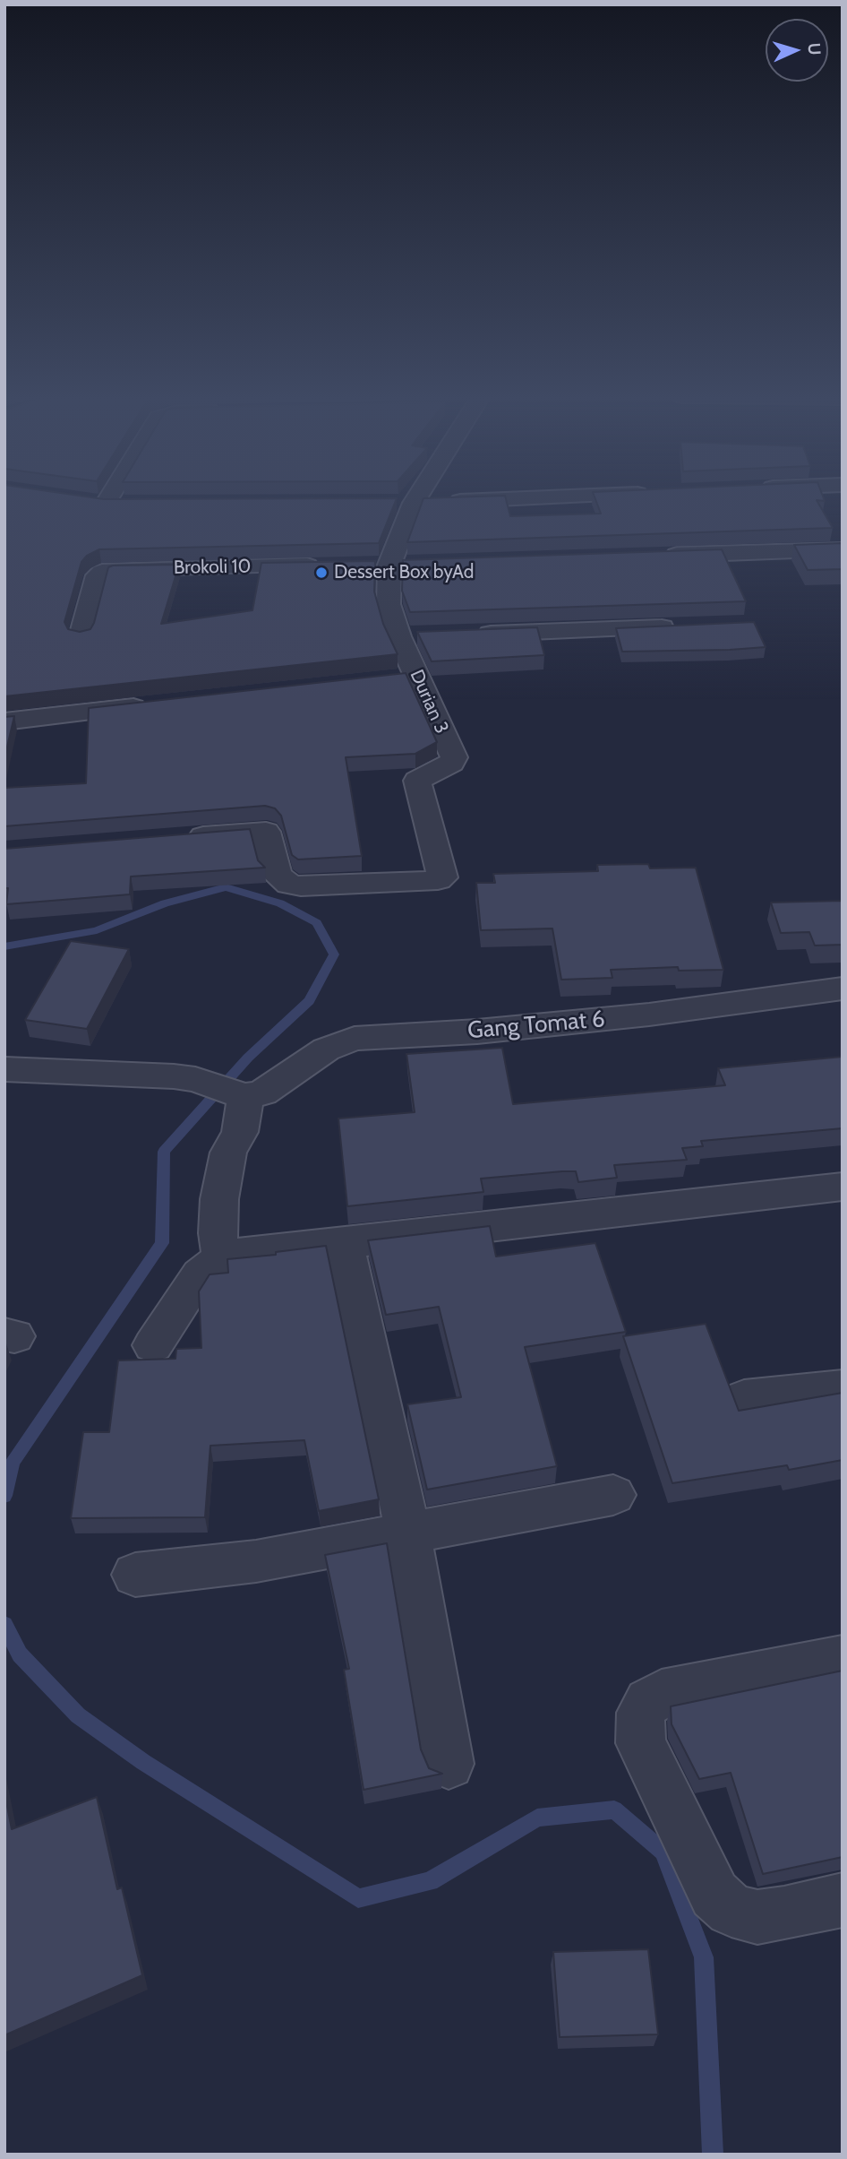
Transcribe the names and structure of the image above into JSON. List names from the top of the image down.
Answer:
{
  "streets": {
    "street": ["Brokoli 10", "Durian 3", "Gang Tomat 6"]
  },
  "places": ["Dessert Box byAd"],
  "north": "right"
}
